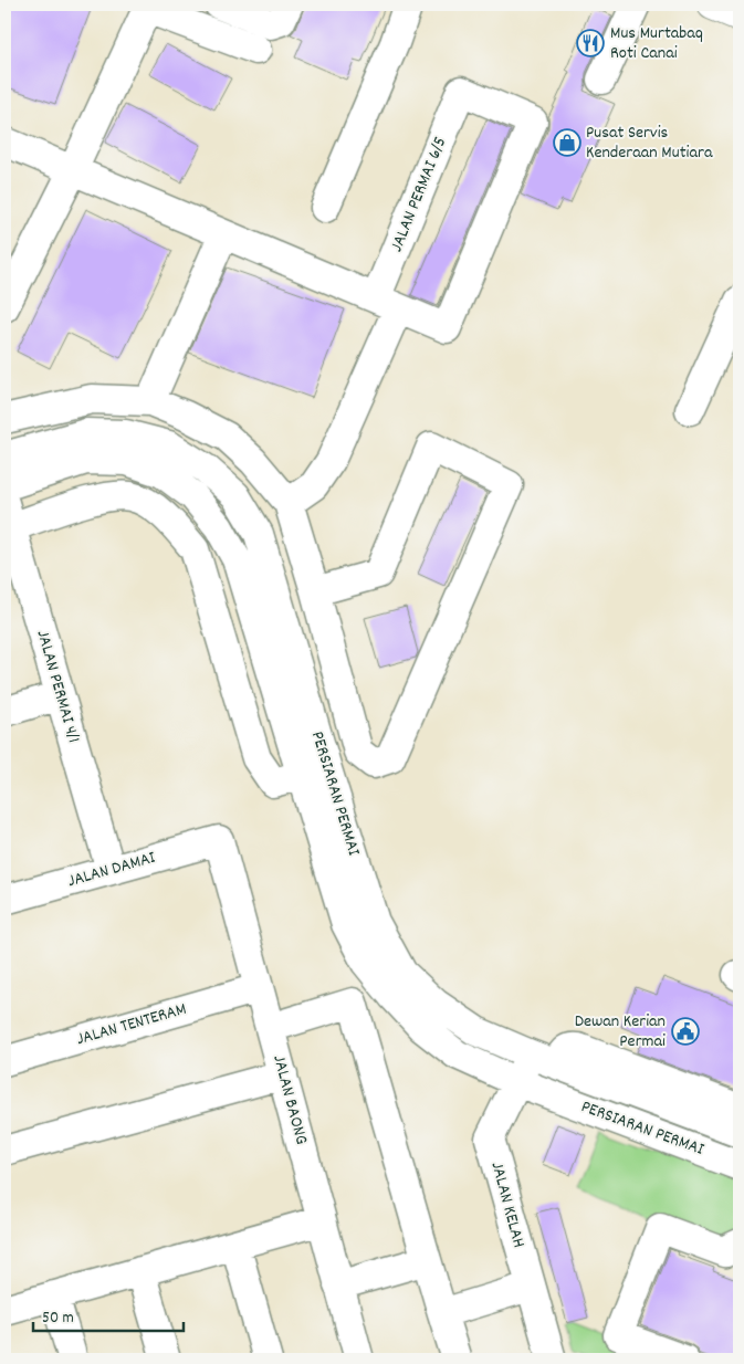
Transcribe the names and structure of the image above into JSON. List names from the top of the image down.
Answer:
{
  "streets": {
    "street": [
      "JALAN PERMAI 6/5",
      "JALAN PERMAI 4/1",
      "PERSIARAN PERMAI",
      "JALAN DAMAI",
      "JALAN TENTERAM",
      "JALAN BAONG",
      "JALAN KELAH"
    ]
  },
  "crossings": [
    ["JALAN PERMAI 4/1", "PERSIARAN PERMAI"],
    ["JALAN PERMAI 4/1", "JALAN DAMAI"],
    ["PERSIARAN PERMAI", "JALAN KELAH"],
    ["JALAN DAMAI", "JALAN BAONG"],
    ["JALAN TENTERAM", "JALAN BAONG"]
  ],
  "places": {
    "restaurant": ["Mus Murtabaq Roti Canai"],
    "shop": ["Pusat Servis Kenderaan Mutiara"],
    "public building": ["Dewan Kerian Permai"]
  },
  "scale_bar": "50 m"
}
